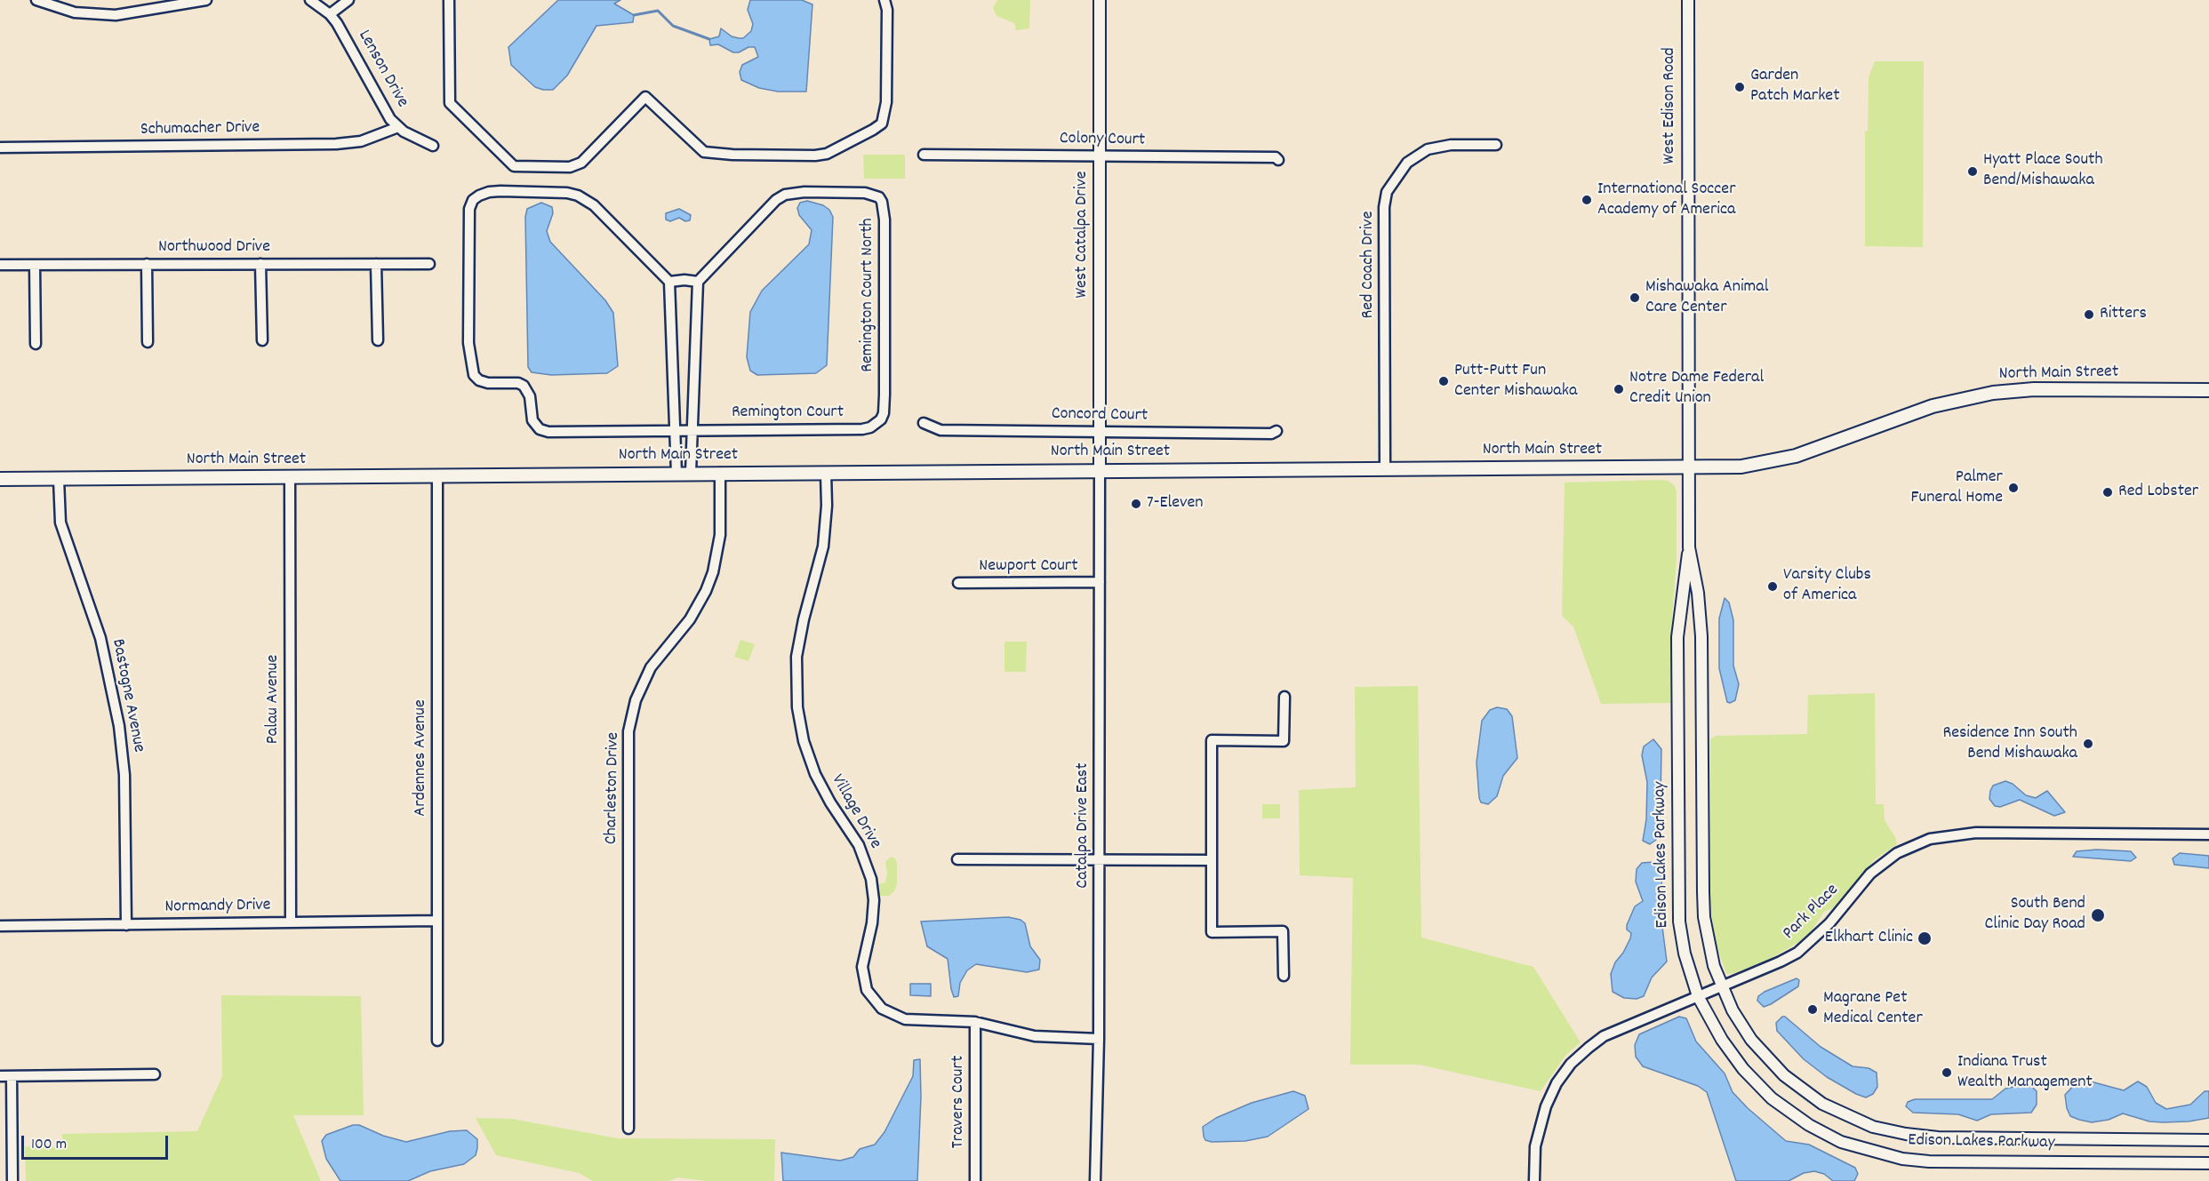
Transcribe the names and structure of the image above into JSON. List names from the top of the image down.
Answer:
{
  "streets": {
    "main road": ["North Main Street"],
    "street": [
      "Lenson Drive",
      "West Edison Road",
      "Schumacher Drive",
      "Colony Court",
      "West Catalpa Drive",
      "Northwood Drive",
      "Red Coach Drive",
      "Remington Court North",
      "Remington Court",
      "Concord Court",
      "Newport Court",
      "Bastogne Avenue",
      "Palau Avenue",
      "Ardennes Avenue",
      "Charleston Drive",
      "Village Drive",
      "Catalpa Drive East",
      "Edison Lakes Parkway",
      "Normandy Drive",
      "Park Place",
      "Travers Court"
    ]
  },
  "crossings": [
    ["Lenson Drive", "Schumacher Drive"],
    ["West Edison Road", "North Main Street"],
    ["West Edison Road", "Edison Lakes Parkway"],
    ["Colony Court", "West Catalpa Drive"],
    ["West Catalpa Drive", "North Main Street"],
    ["West Catalpa Drive", "Concord Court"],
    ["West Catalpa Drive", "Catalpa Drive East"],
    ["Red Coach Drive", "North Main Street"],
    ["Remington Court North", "Remington Court"],
    ["North Main Street", "Bastogne Avenue"],
    ["North Main Street", "Palau Avenue"],
    ["North Main Street", "Ardennes Avenue"],
    ["North Main Street", "Charleston Drive"],
    ["North Main Street", "Village Drive"],
    ["North Main Street", "Catalpa Drive East"],
    ["North Main Street", "Edison Lakes Parkway"],
    ["Newport Court", "Catalpa Drive East"],
    ["Bastogne Avenue", "Normandy Drive"],
    ["Palau Avenue", "Normandy Drive"],
    ["Ardennes Avenue", "Normandy Drive"],
    ["Village Drive", "Catalpa Drive East"],
    ["Village Drive", "Travers Court"],
    ["Edison Lakes Parkway", "Park Place"]
  ],
  "places": [
    "Garden Patch Market",
    "Hyatt Place South Bend/Mishawaka",
    "International Soccer Academy of America",
    "Mishawaka Animal Care Center",
    "Ritters",
    "Putt-Putt Fun Center Mishawaka",
    "Notre Dame Federal Credit Union",
    "Palmer Funeral Home",
    "Red Lobster",
    "7-Eleven",
    "Varsity Clubs of America",
    "Residence Inn South Bend Mishawaka",
    "South Bend Clinic Day Road",
    "Elkhart Clinic",
    "Magrane Pet Medical Center",
    "Indiana Trust Wealth Management"
  ],
  "scale_bar": "100 m"
}
